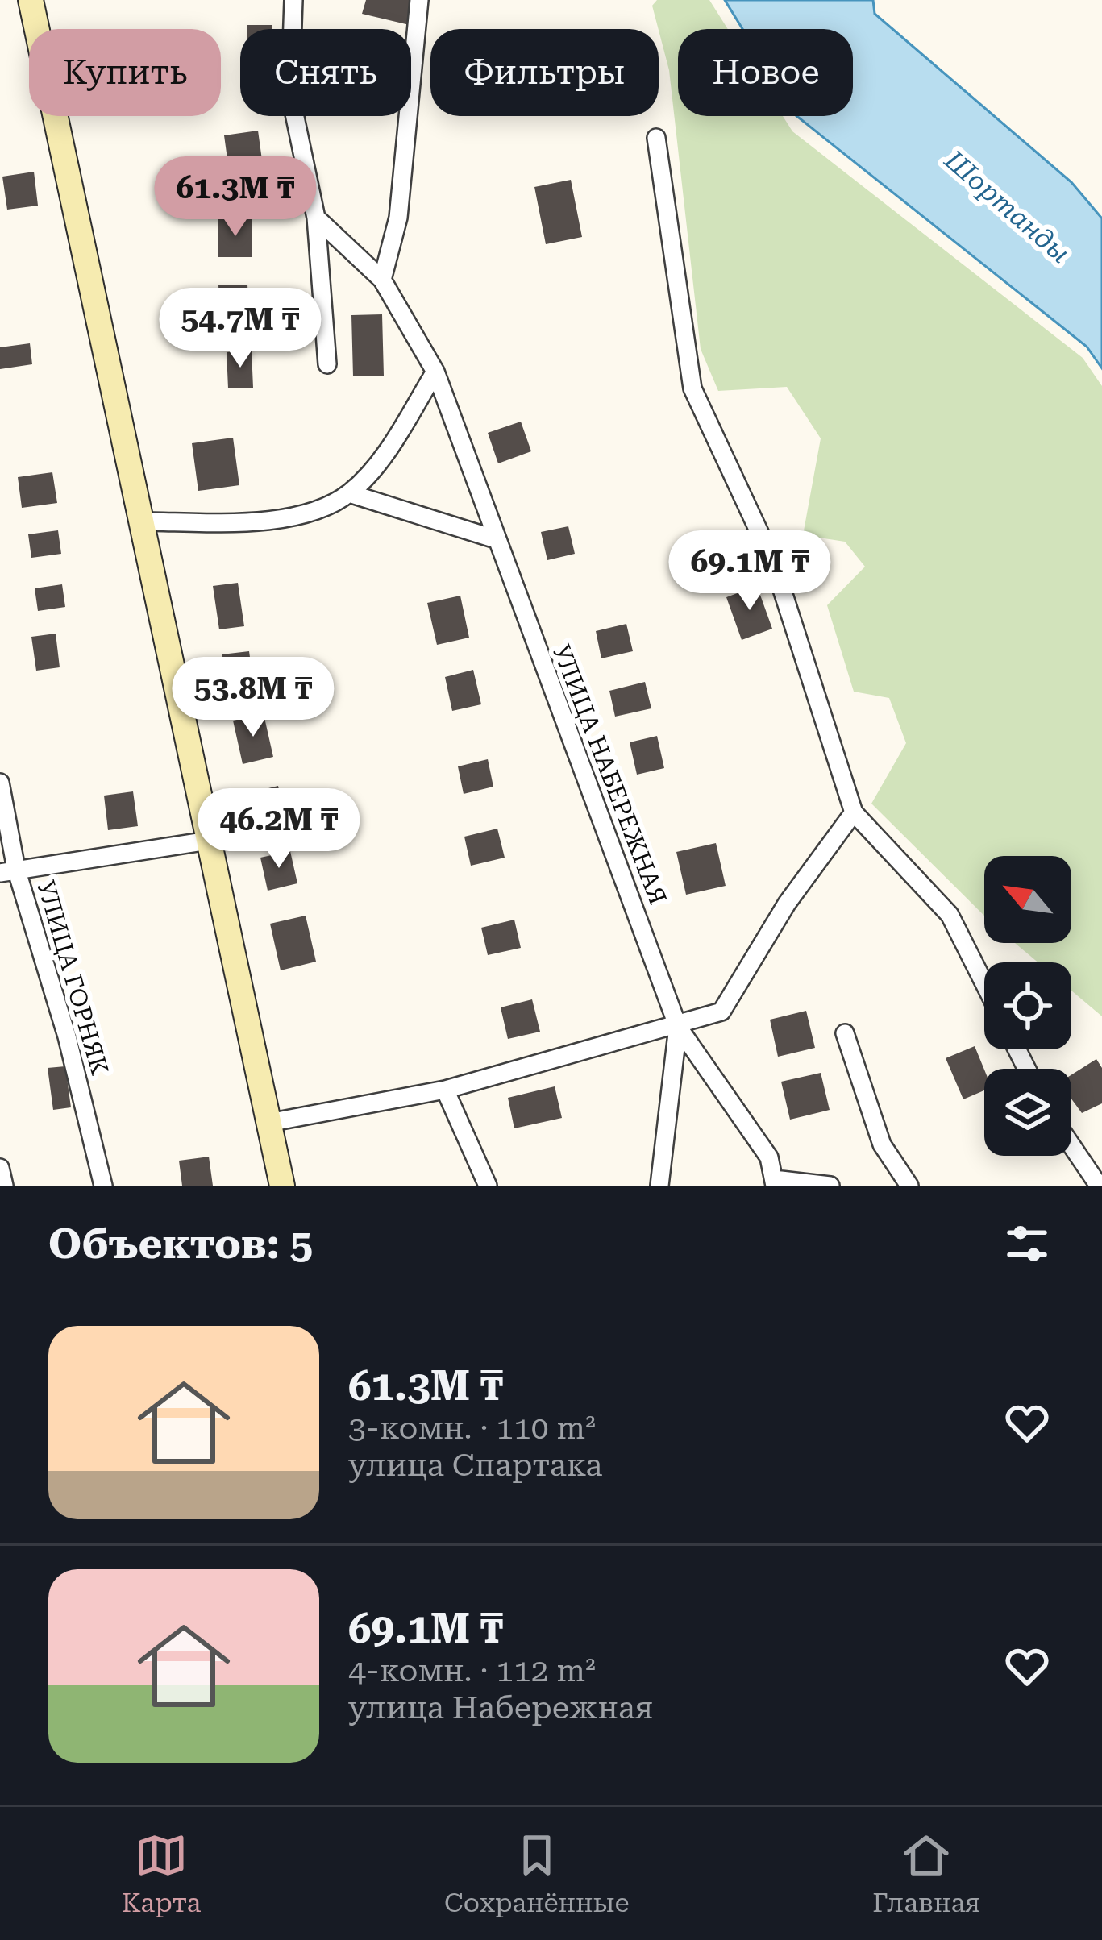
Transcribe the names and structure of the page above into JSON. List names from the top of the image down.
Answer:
{
  "streets": {
    "street": ["УЛИЦА НАБЕРЕЖНАЯ", "УЛИЦА ГОРНЯК"]
  },
  "water": ["Шортанды"],
  "north": "top left",
  "page": {
    "chip": [
      "Купить",
      "Снять",
      "Фильтры",
      "Новое"
    ],
    "price": [
      "61.3M ₸",
      "54.7M ₸",
      "69.1M ₸",
      "53.8M ₸",
      "46.2M ₸"
    ],
    "heading": "Объектов: 5",
    "list": [
      {
        "name": "61.3M ₸",
        "note": "3-комн. · 110 m² · улица Спартака"
      },
      {
        "name": "69.1M ₸",
        "note": "4-комн. · 112 m² · улица Набережная"
      }
    ],
    "tabs": ["Карта", "Сохранённые", "Главная"]
  }
}
